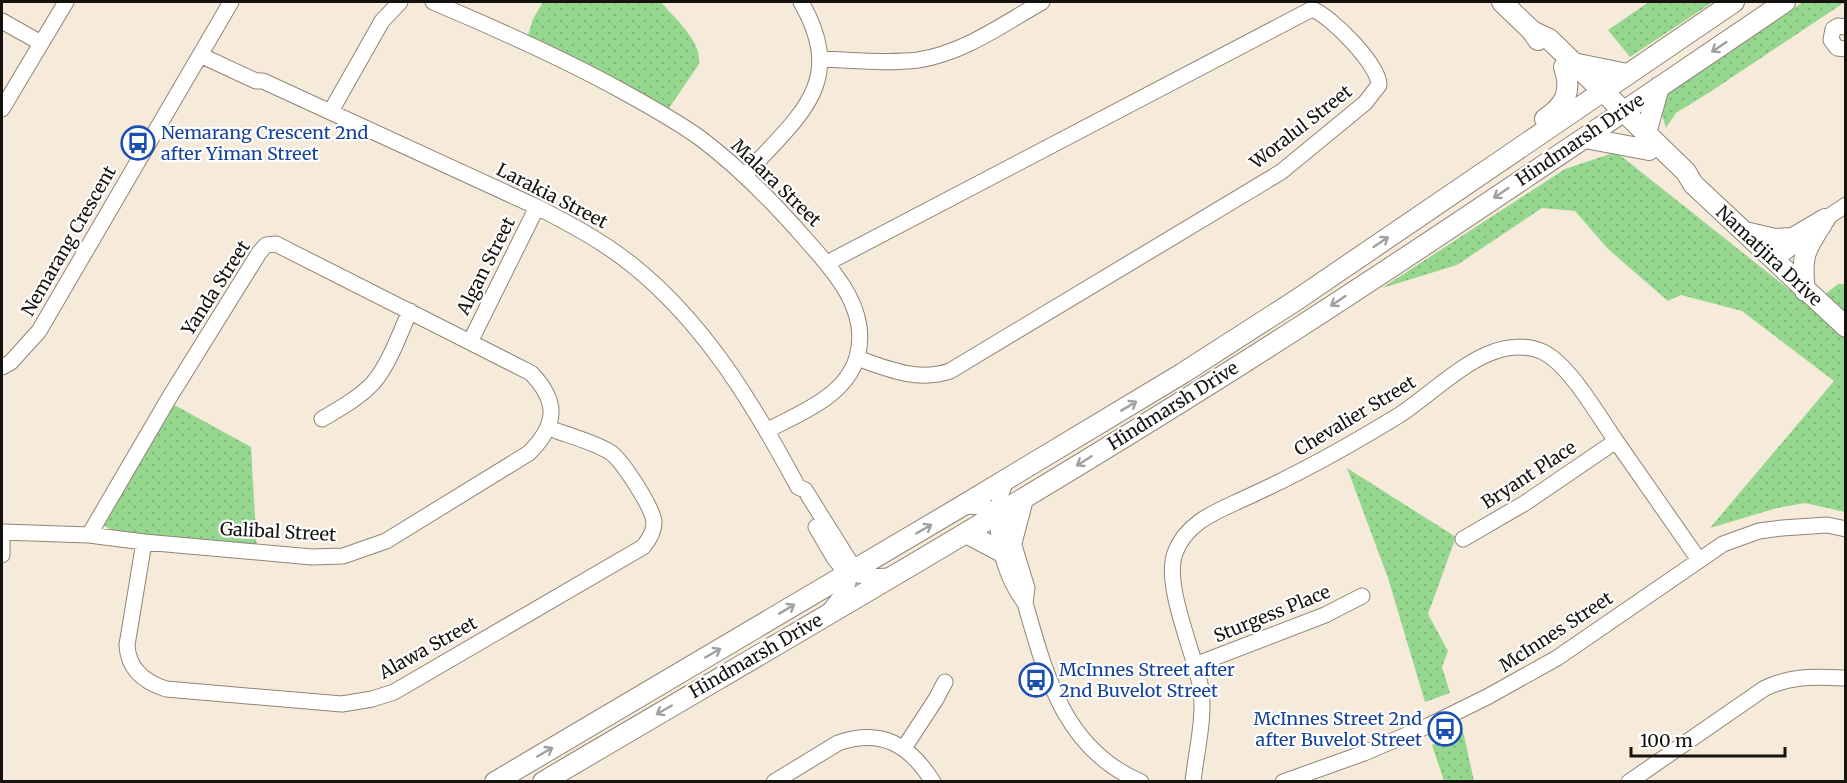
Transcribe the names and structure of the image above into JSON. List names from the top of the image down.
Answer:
{
  "streets": {
    "main road": ["Hindmarsh Drive", "Namatjira Drive"],
    "street": [
      "Woralul Street",
      "Malara Street",
      "Larakia Street",
      "Nemarang Crescent",
      "Algan Street",
      "Yanda Street",
      "Chevalier Street",
      "Bryant Place",
      "Galibal Street",
      "Sturgess Place",
      "McInnes Street",
      "Alawa Street"
    ]
  },
  "crossings": [
    ["Woralul Street", "Malara Street"],
    ["Hindmarsh Drive", "Larakia Street"],
    ["Hindmarsh Drive", "Namatjira Drive"],
    ["Malara Street", "Larakia Street"],
    ["Larakia Street", "Nemarang Crescent"],
    ["Larakia Street", "Algan Street"],
    ["Algan Street", "Yanda Street"],
    ["Yanda Street", "Galibal Street"],
    ["Yanda Street", "Alawa Street"],
    ["Chevalier Street", "Bryant Place"],
    ["Chevalier Street", "Sturgess Place"],
    ["Chevalier Street", "McInnes Street"],
    ["Galibal Street", "Alawa Street"]
  ],
  "places": {
    "bus stop": ["Nemarang Crescent 2nd after Yiman Street", "McInnes Street after 2nd Buvelot Street", "McInnes Street 2nd after Buvelot Street"]
  },
  "scale_bar": "100 m"
}
